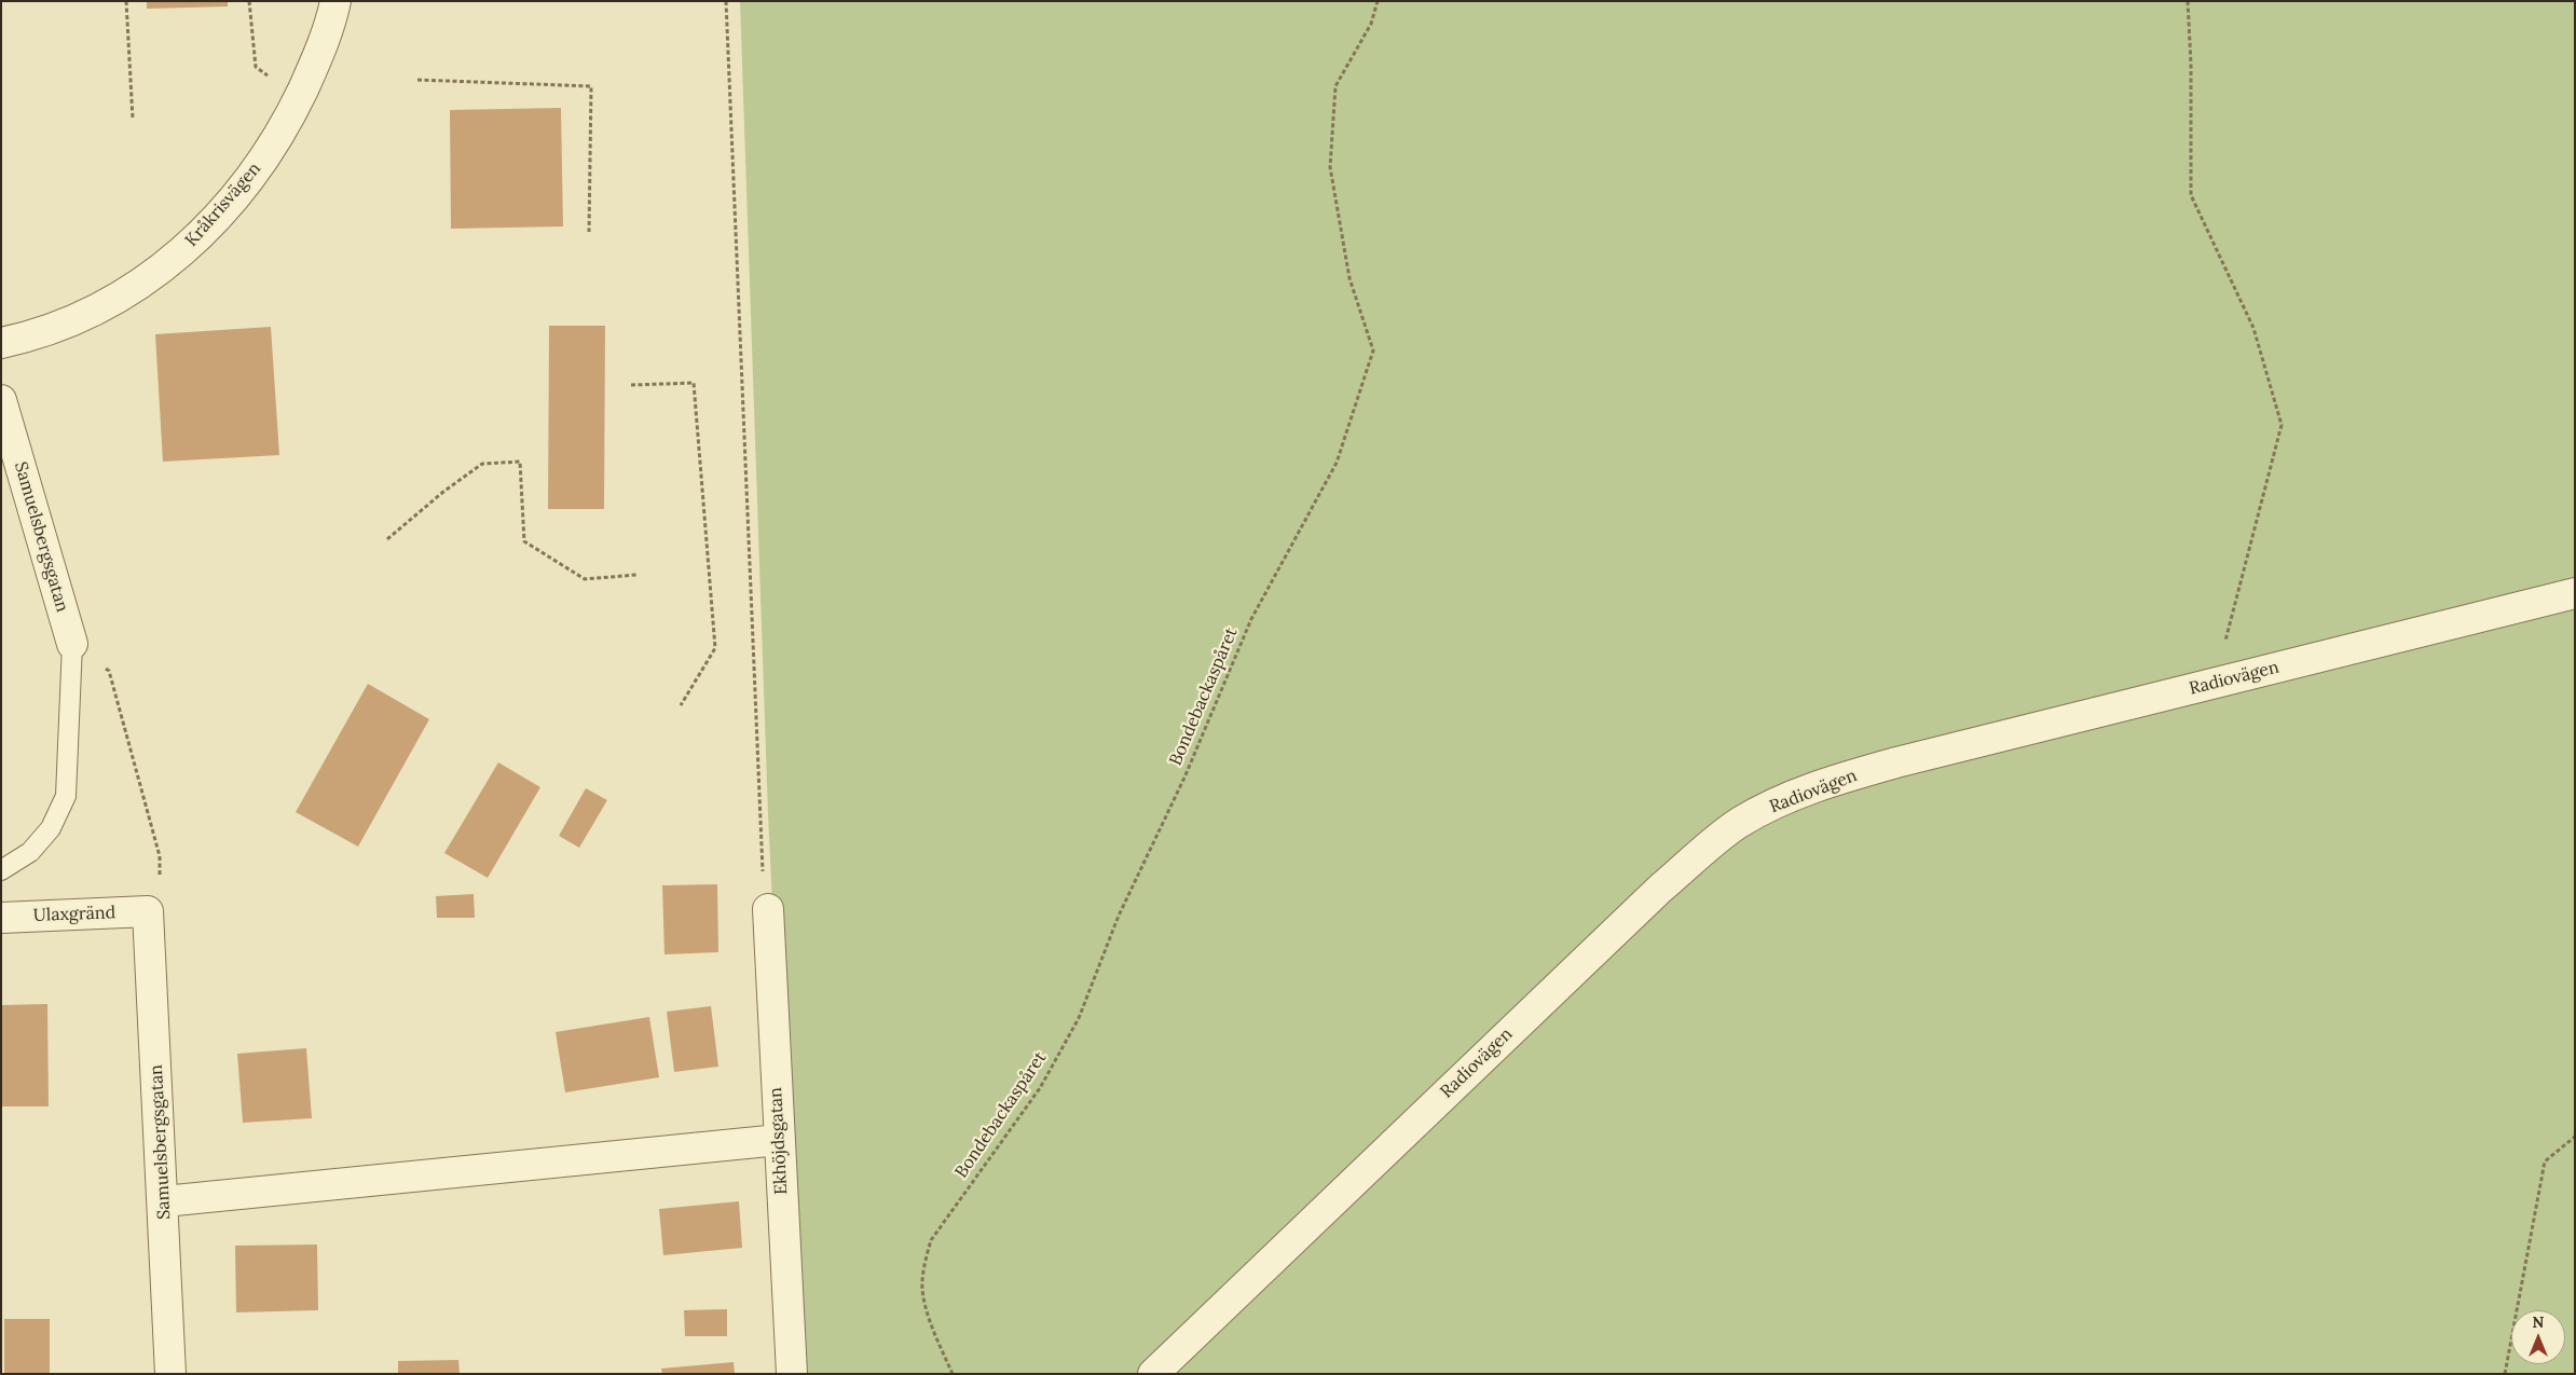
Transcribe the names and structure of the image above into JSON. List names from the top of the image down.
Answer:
{
  "streets": {
    "street": [
      "Kråkrisvägen",
      "Samuelsbergsgatan",
      "Radiovägen",
      "Ulaxgränd",
      "Ekhöjdsgatan"
    ],
    "path": ["Bondebackaspåret"]
  },
  "crossings": [
    ["Samuelsbergsgatan", "Ulaxgränd"]
  ],
  "north": "top"
}
